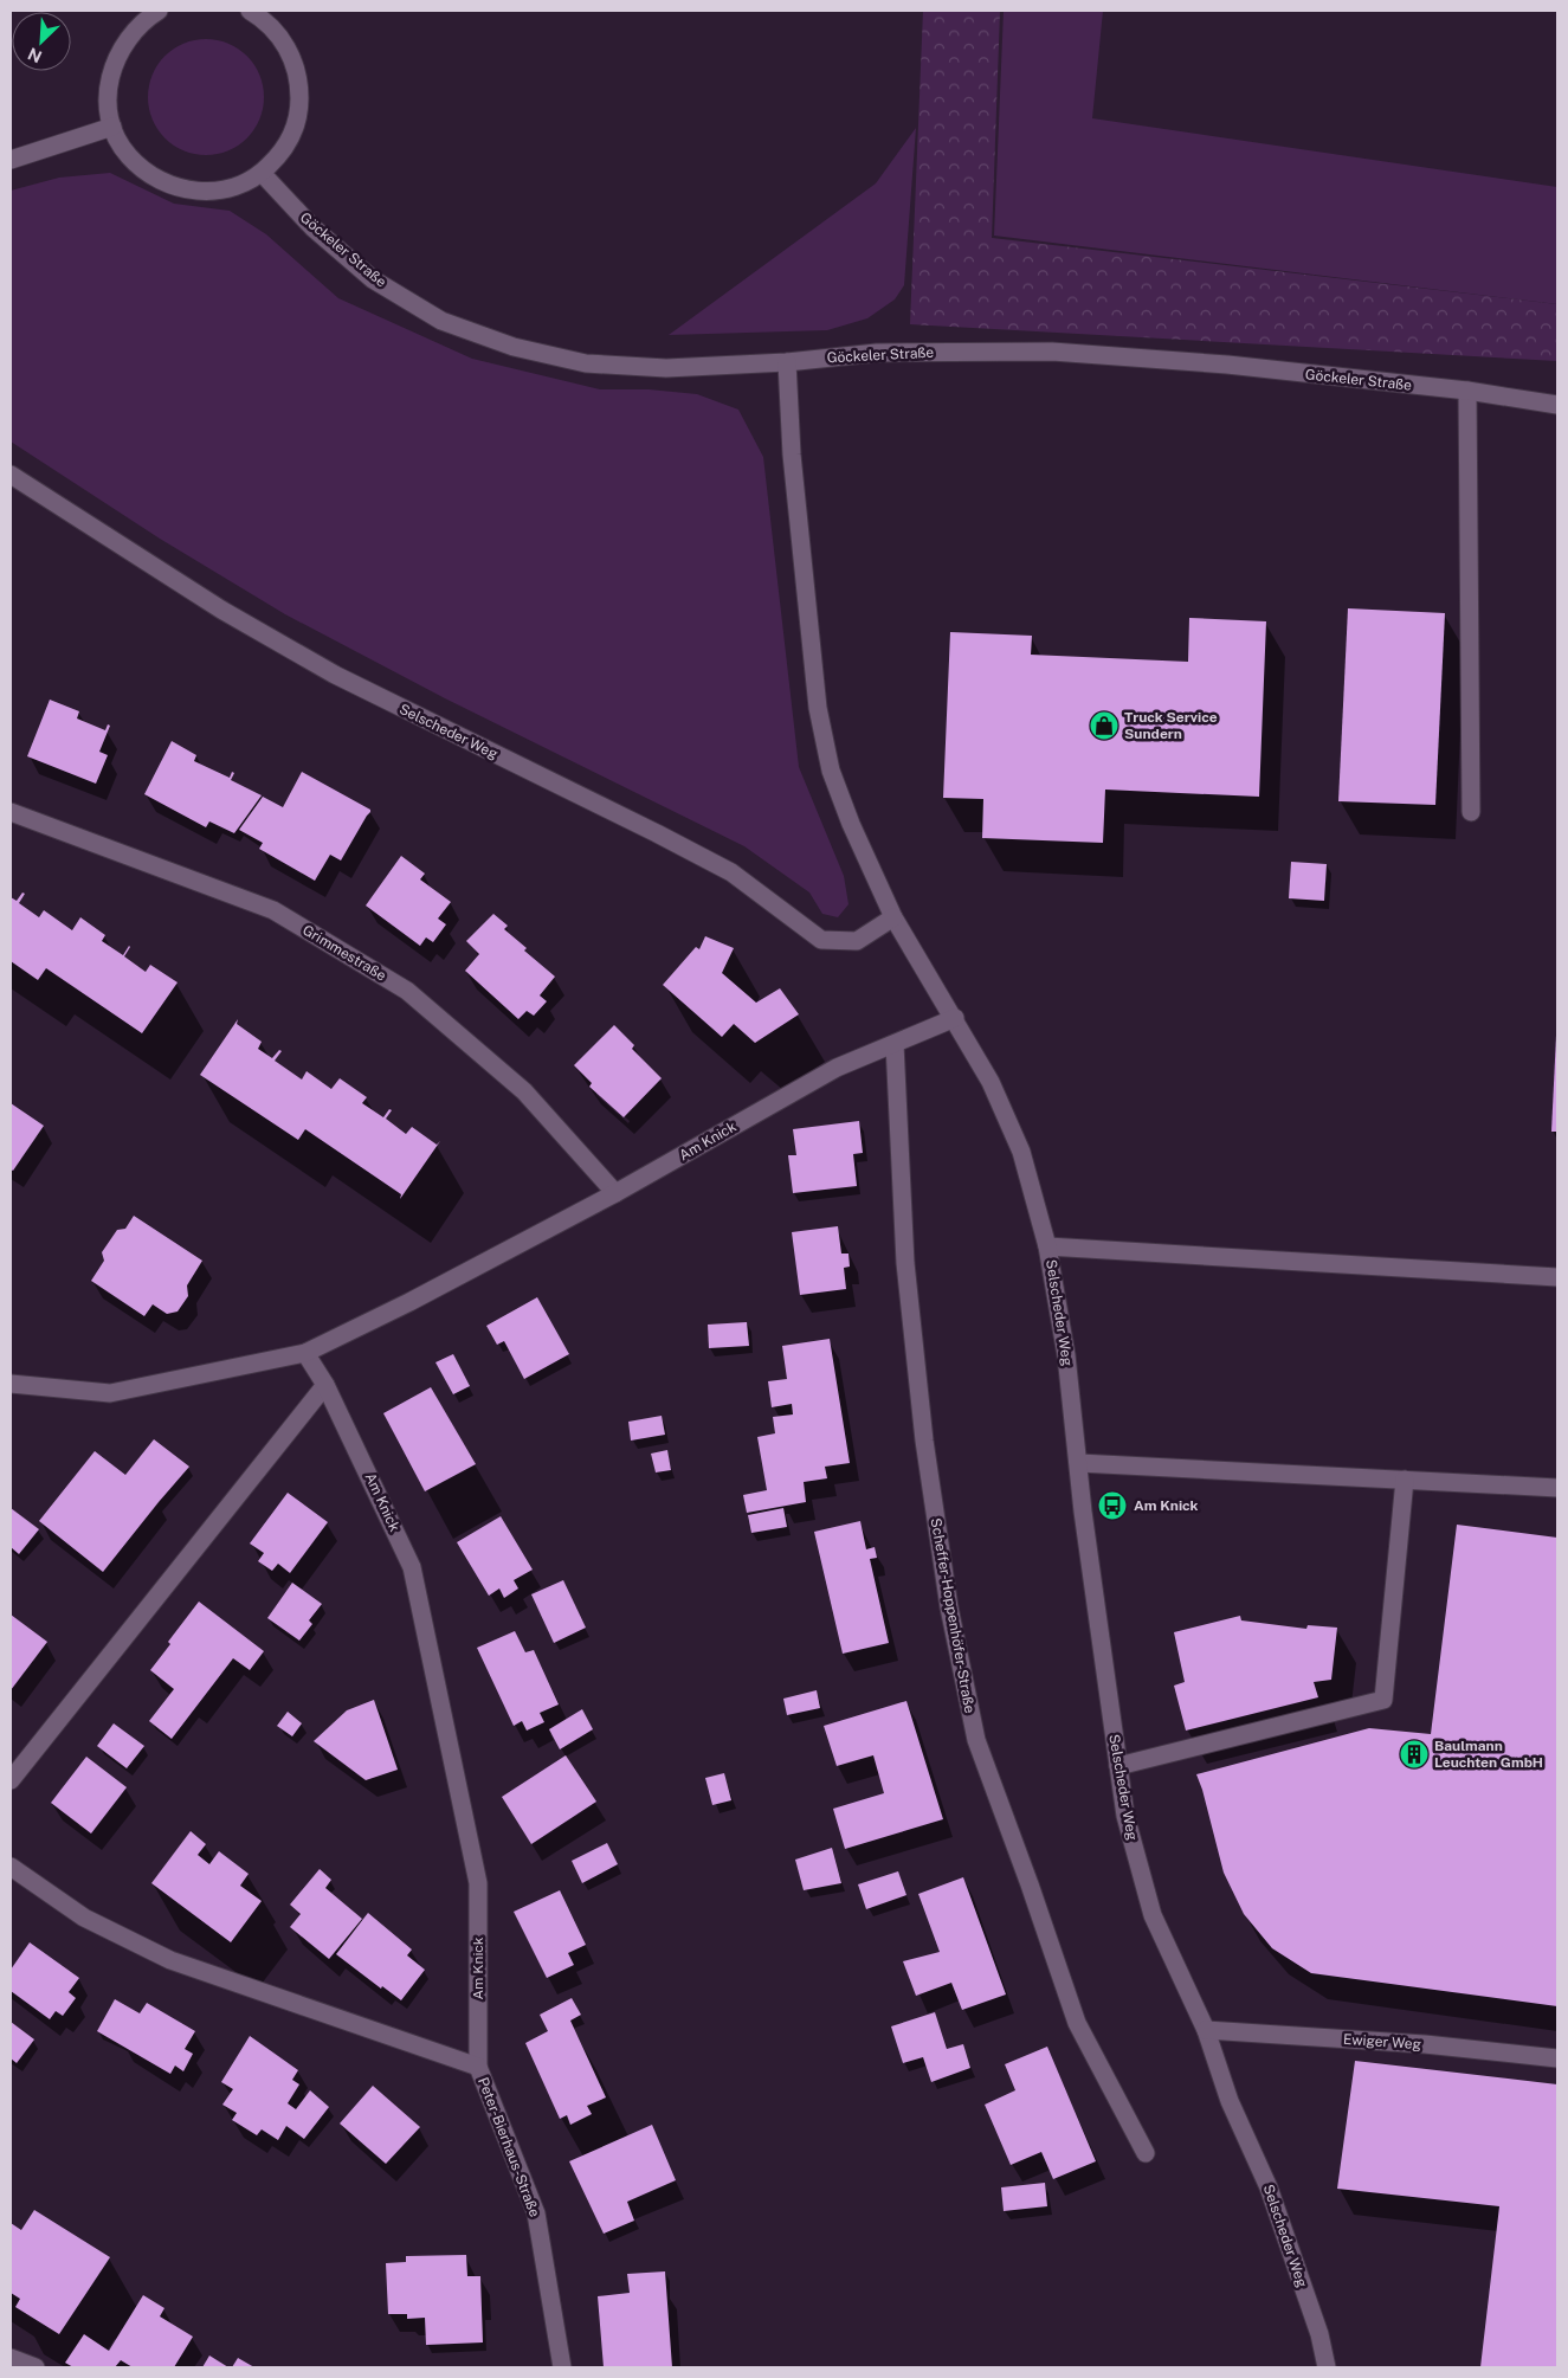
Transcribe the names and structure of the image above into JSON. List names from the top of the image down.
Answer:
{
  "streets": {
    "street": [
      "Göckeler Straße",
      "Selscheder Weg",
      "Grimmestraße",
      "Am Knick",
      "Scheffer-Hoppenhöfer-Straße",
      "Ewiger Weg",
      "Peter-Bierhaus-Straße"
    ]
  },
  "crossings": [
    ["Göckeler Straße", "Selscheder Weg"],
    ["Selscheder Weg", "Am Knick"],
    ["Selscheder Weg", "Ewiger Weg"],
    ["Grimmestraße", "Am Knick"],
    ["Am Knick", "Scheffer-Hoppenhöfer-Straße"],
    ["Am Knick", "Peter-Bierhaus-Straße"]
  ],
  "places": {
    "shop": ["Truck Service Sundern"],
    "bus stop": ["Am Knick"],
    "building": ["Baulmann Leuchten GmbH"]
  },
  "north": "bottom left"
}
